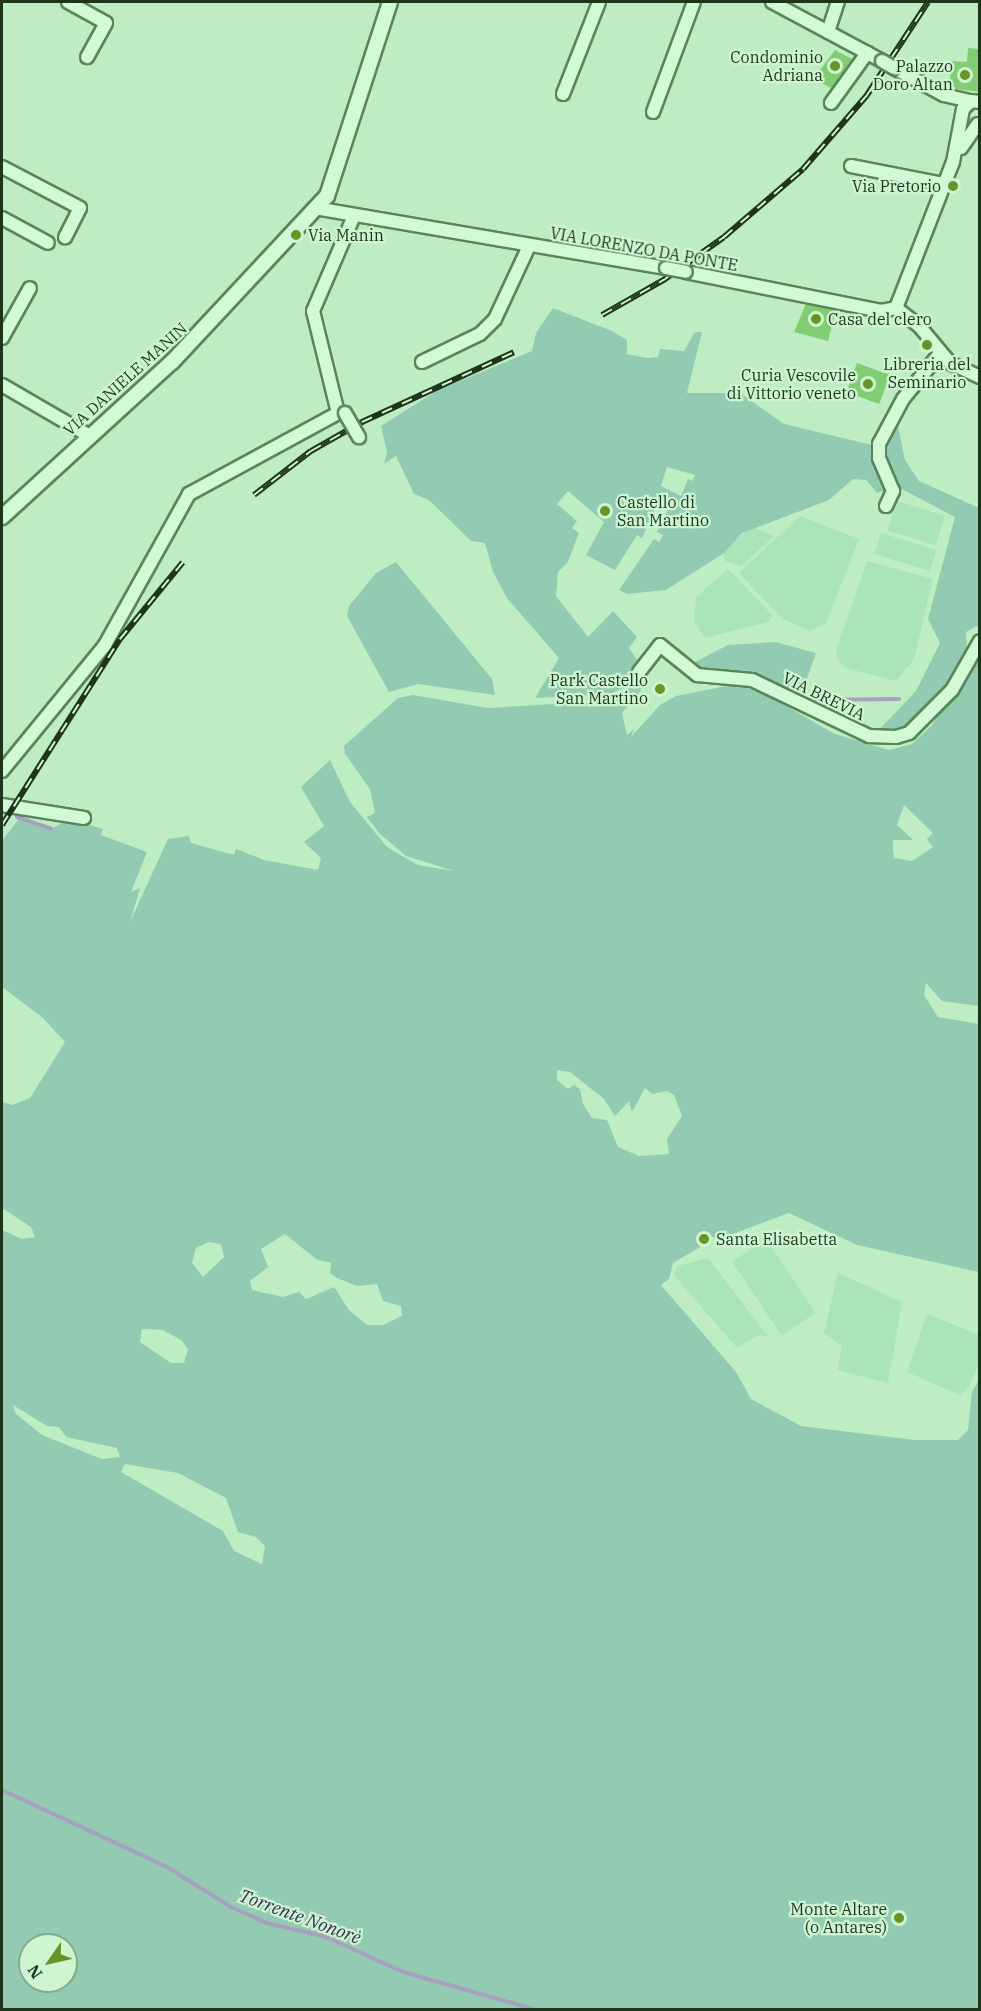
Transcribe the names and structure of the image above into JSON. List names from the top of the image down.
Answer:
{
  "streets": {
    "street": ["VIA LORENZO DA PONTE", "VIA DANIELE MANIN", "VIA BREVIA"]
  },
  "crossings": [
    ["VIA LORENZO DA PONTE", "VIA DANIELE MANIN"]
  ],
  "water": ["Torrente Nonorè"],
  "places": [
    "Condominio Adriana",
    "Palazzo Doro Altan",
    "Via Pretorio",
    "Via Manin",
    "Casa del clero",
    "Libreria del Seminario",
    "Curia Vescovile di Vittorio veneto",
    "Castello di San Martino",
    "Park Castello San Martino",
    "Santa Elisabetta",
    "Monte Altare (o Antares)"
  ],
  "north": "bottom left"
}
